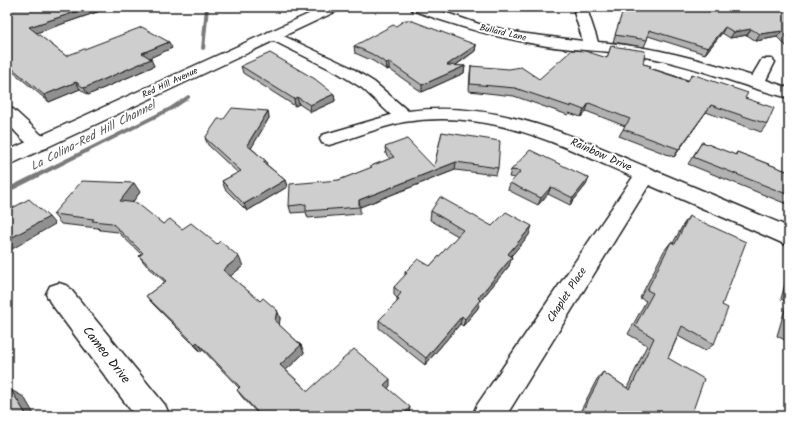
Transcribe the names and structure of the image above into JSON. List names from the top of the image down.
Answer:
{
  "streets": {
    "street": [
      "Bullard Lane",
      "Red Hill Avenue",
      "Rainbow Drive",
      "Chaplet Place",
      "Cameo Drive"
    ]
  },
  "crossings": [
    ["Rainbow Drive", "Chaplet Place"]
  ],
  "water": ["La Colina-Red Hill Channel"]
}
